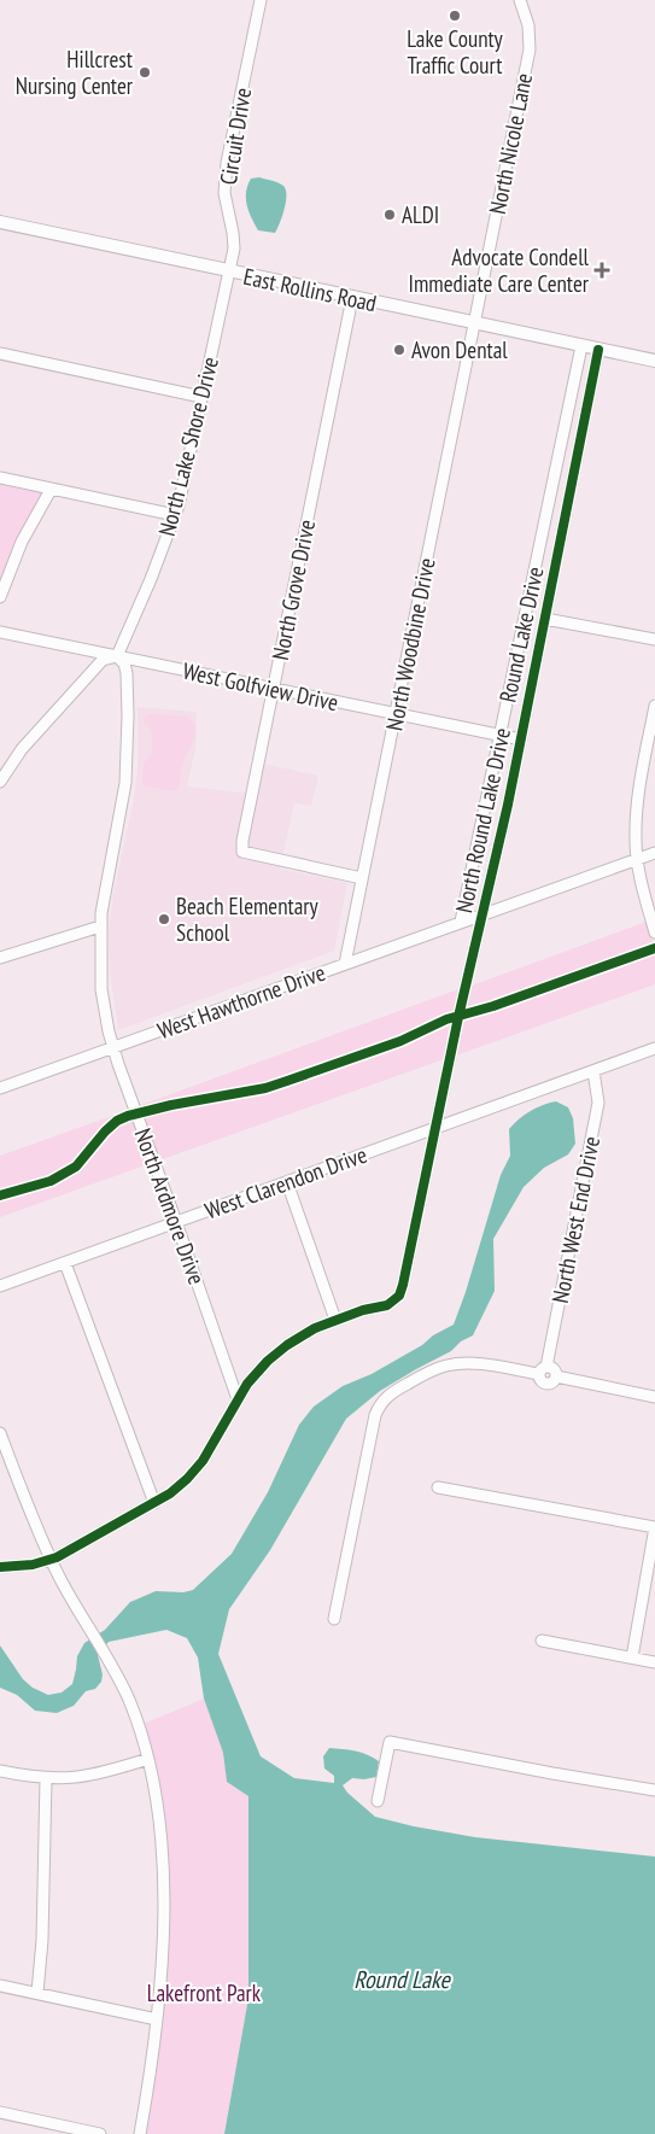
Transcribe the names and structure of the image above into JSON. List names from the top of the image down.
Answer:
{
  "streets": {
    "main road": ["East Rollins Road"],
    "street": [
      "Circuit Drive",
      "North Nicole Lane",
      "North Lake Shore Drive",
      "North Grove Drive",
      "Round Lake Drive",
      "North Woodbine Drive",
      "West Golfview Drive",
      "North Round Lake Drive",
      "West Hawthorne Drive",
      "West Clarendon Drive",
      "North Ardmore Drive",
      "North West End Drive"
    ]
  },
  "crossings": [
    ["Circuit Drive", "East Rollins Road"],
    ["Circuit Drive", "North Lake Shore Drive"],
    ["North Nicole Lane", "East Rollins Road"],
    ["North Nicole Lane", "North Woodbine Drive"],
    ["East Rollins Road", "North Lake Shore Drive"],
    ["East Rollins Road", "North Grove Drive"],
    ["East Rollins Road", "Round Lake Drive"],
    ["East Rollins Road", "North Woodbine Drive"],
    ["East Rollins Road", "North Round Lake Drive"],
    ["North Lake Shore Drive", "West Golfview Drive"],
    ["North Lake Shore Drive", "North Ardmore Drive"],
    ["North Grove Drive", "North Woodbine Drive"],
    ["North Grove Drive", "West Golfview Drive"],
    ["Round Lake Drive", "West Golfview Drive"],
    ["Round Lake Drive", "West Hawthorne Drive"],
    ["North Woodbine Drive", "West Golfview Drive"],
    ["North Woodbine Drive", "West Hawthorne Drive"],
    ["West Golfview Drive", "North Round Lake Drive"],
    ["West Golfview Drive", "North Ardmore Drive"],
    ["North Round Lake Drive", "West Hawthorne Drive"],
    ["North Round Lake Drive", "West Clarendon Drive"],
    ["West Hawthorne Drive", "North Ardmore Drive"],
    ["West Clarendon Drive", "North Ardmore Drive"],
    ["West Clarendon Drive", "North West End Drive"]
  ],
  "water": ["Round Lake"],
  "parks": ["Lakefront Park"],
  "places": {
    "other": [
      "Lake County Traffic Court",
      "Hillcrest Nursing Center",
      "ALDI",
      "Avon Dental",
      "Beach Elementary School"
    ],
    "health": ["Advocate Condell Immediate Care Center"]
  }
}
